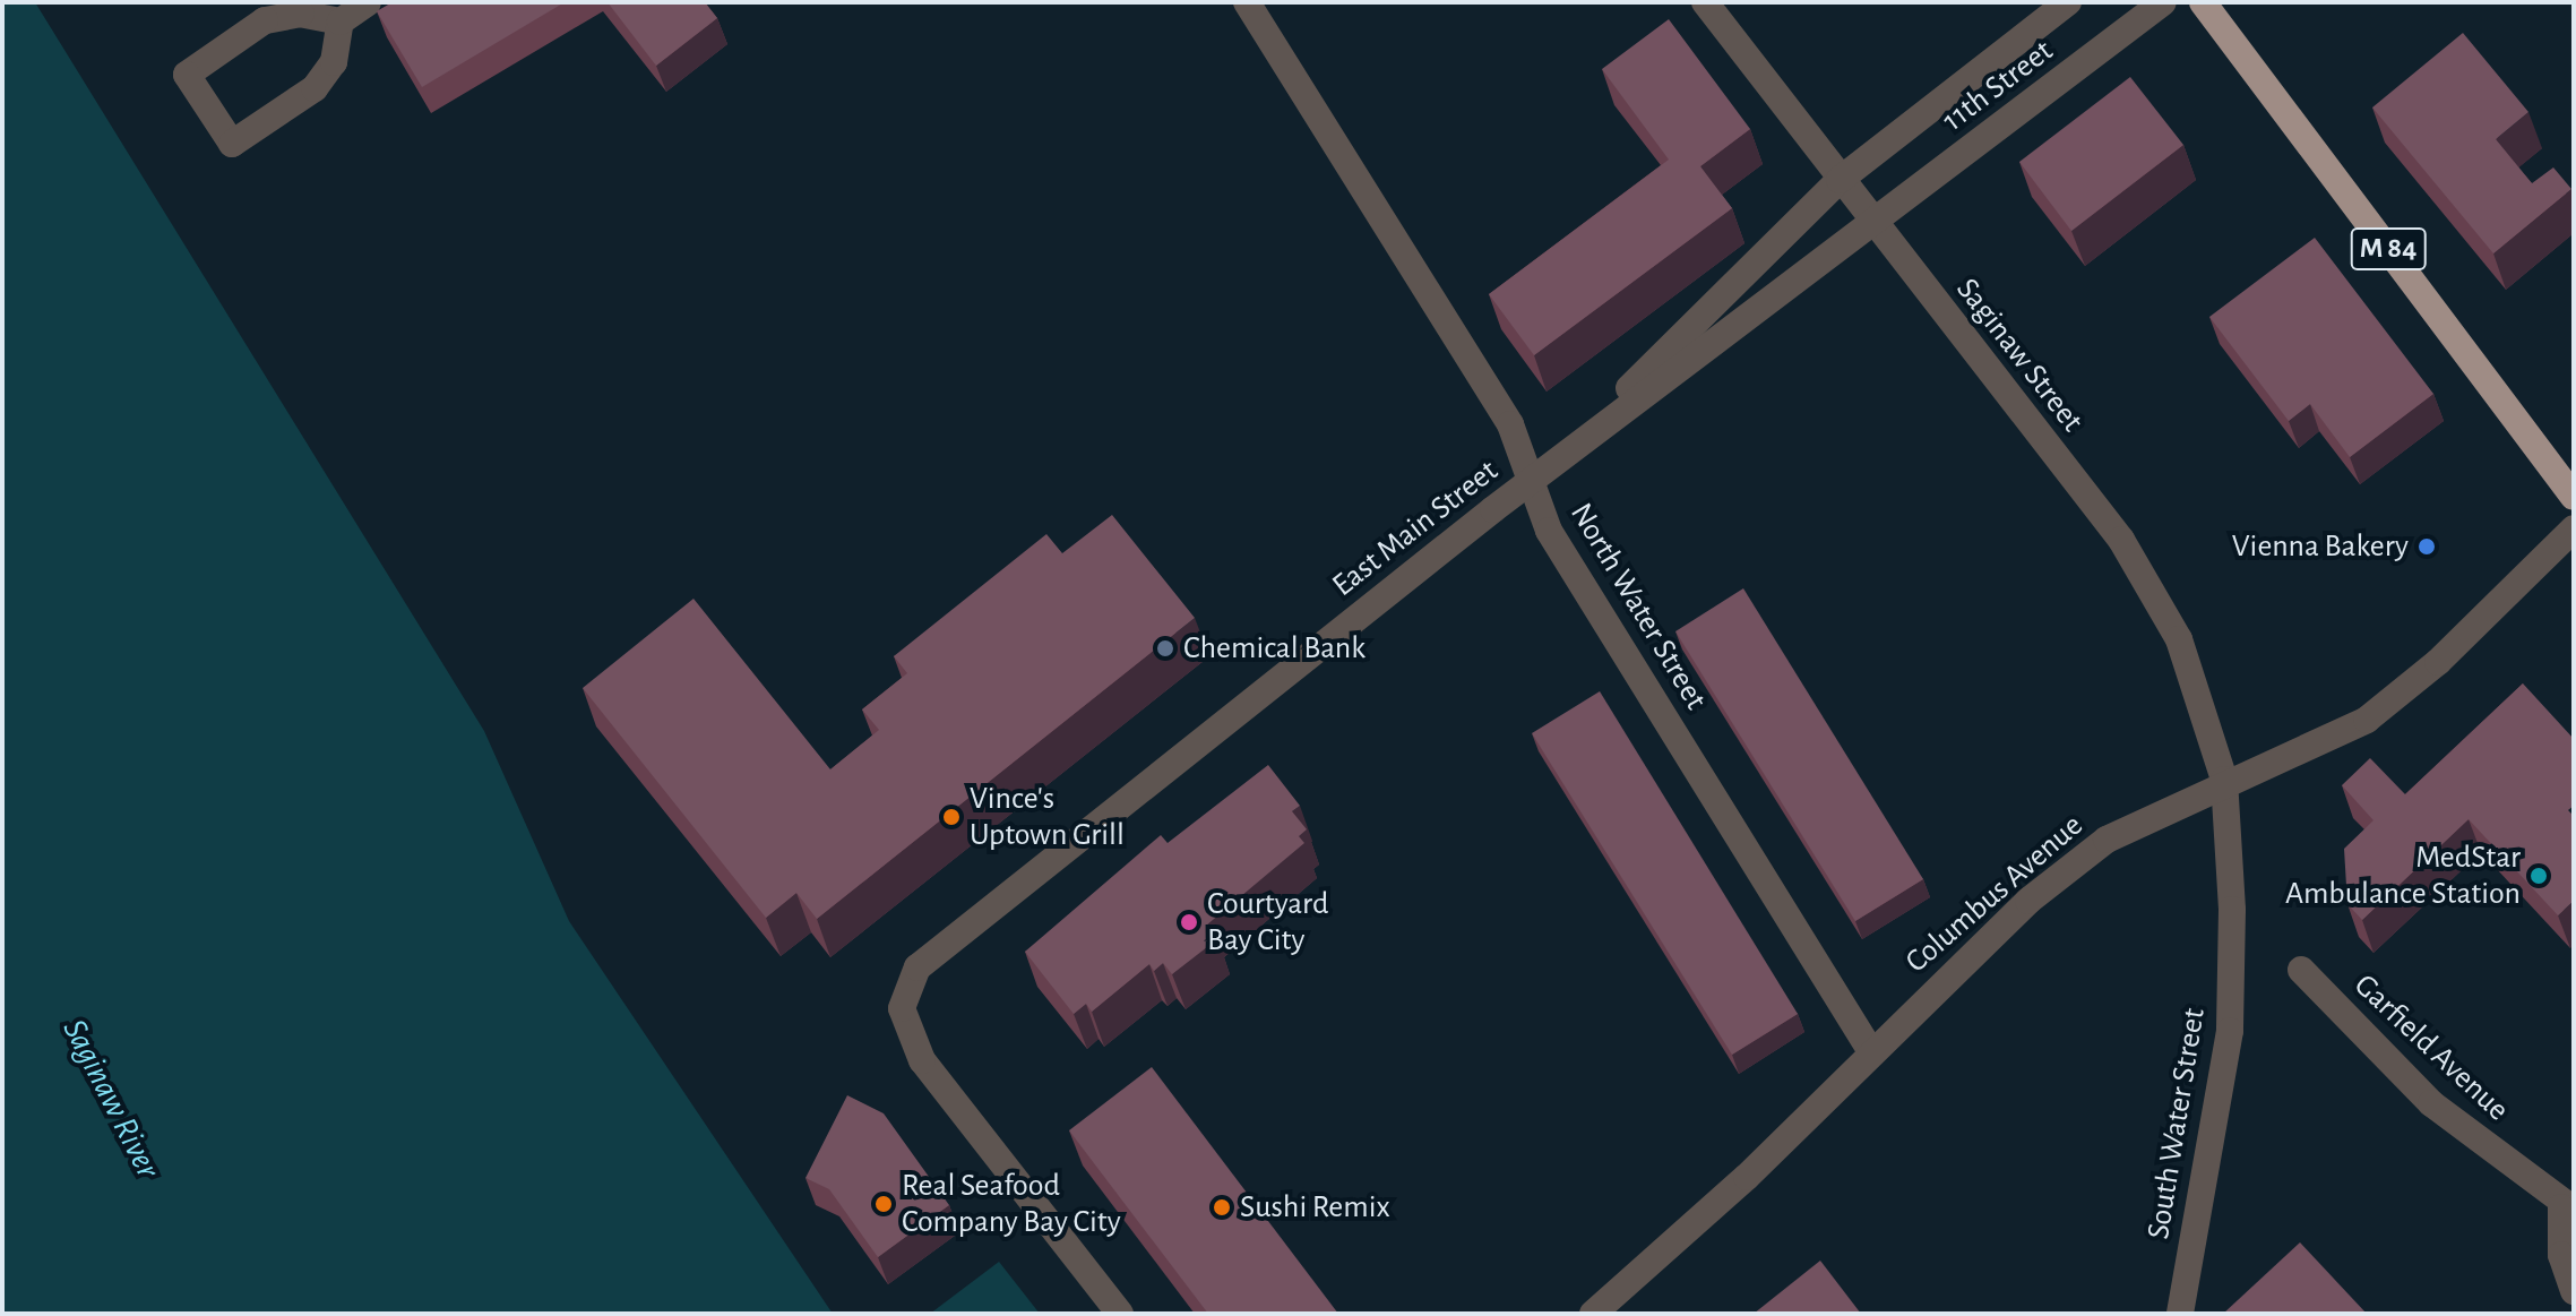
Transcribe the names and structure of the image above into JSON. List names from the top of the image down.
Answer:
{
  "streets": {
    "main road": ["M 84"],
    "street": [
      "11th Street",
      "Saginaw Street",
      "East Main Street",
      "North Water Street",
      "Columbus Avenue",
      "Garfield Avenue",
      "South Water Street"
    ]
  },
  "crossings": [
    ["11th Street", "Saginaw Street"],
    ["11th Street", "East Main Street"],
    ["Saginaw Street", "East Main Street"],
    ["Saginaw Street", "Columbus Avenue"],
    ["Saginaw Street", "South Water Street"],
    ["East Main Street", "North Water Street"],
    ["North Water Street", "Columbus Avenue"],
    ["Columbus Avenue", "South Water Street"]
  ],
  "water": ["Saginaw River"],
  "places": [
    "Vienna Bakery",
    "Chemical Bank",
    "Vince's Uptown Grill",
    "MedStar Ambulance Station",
    "Courtyard Bay City",
    "Real Seafood Company Bay City",
    "Sushi Remix"
  ]
}
